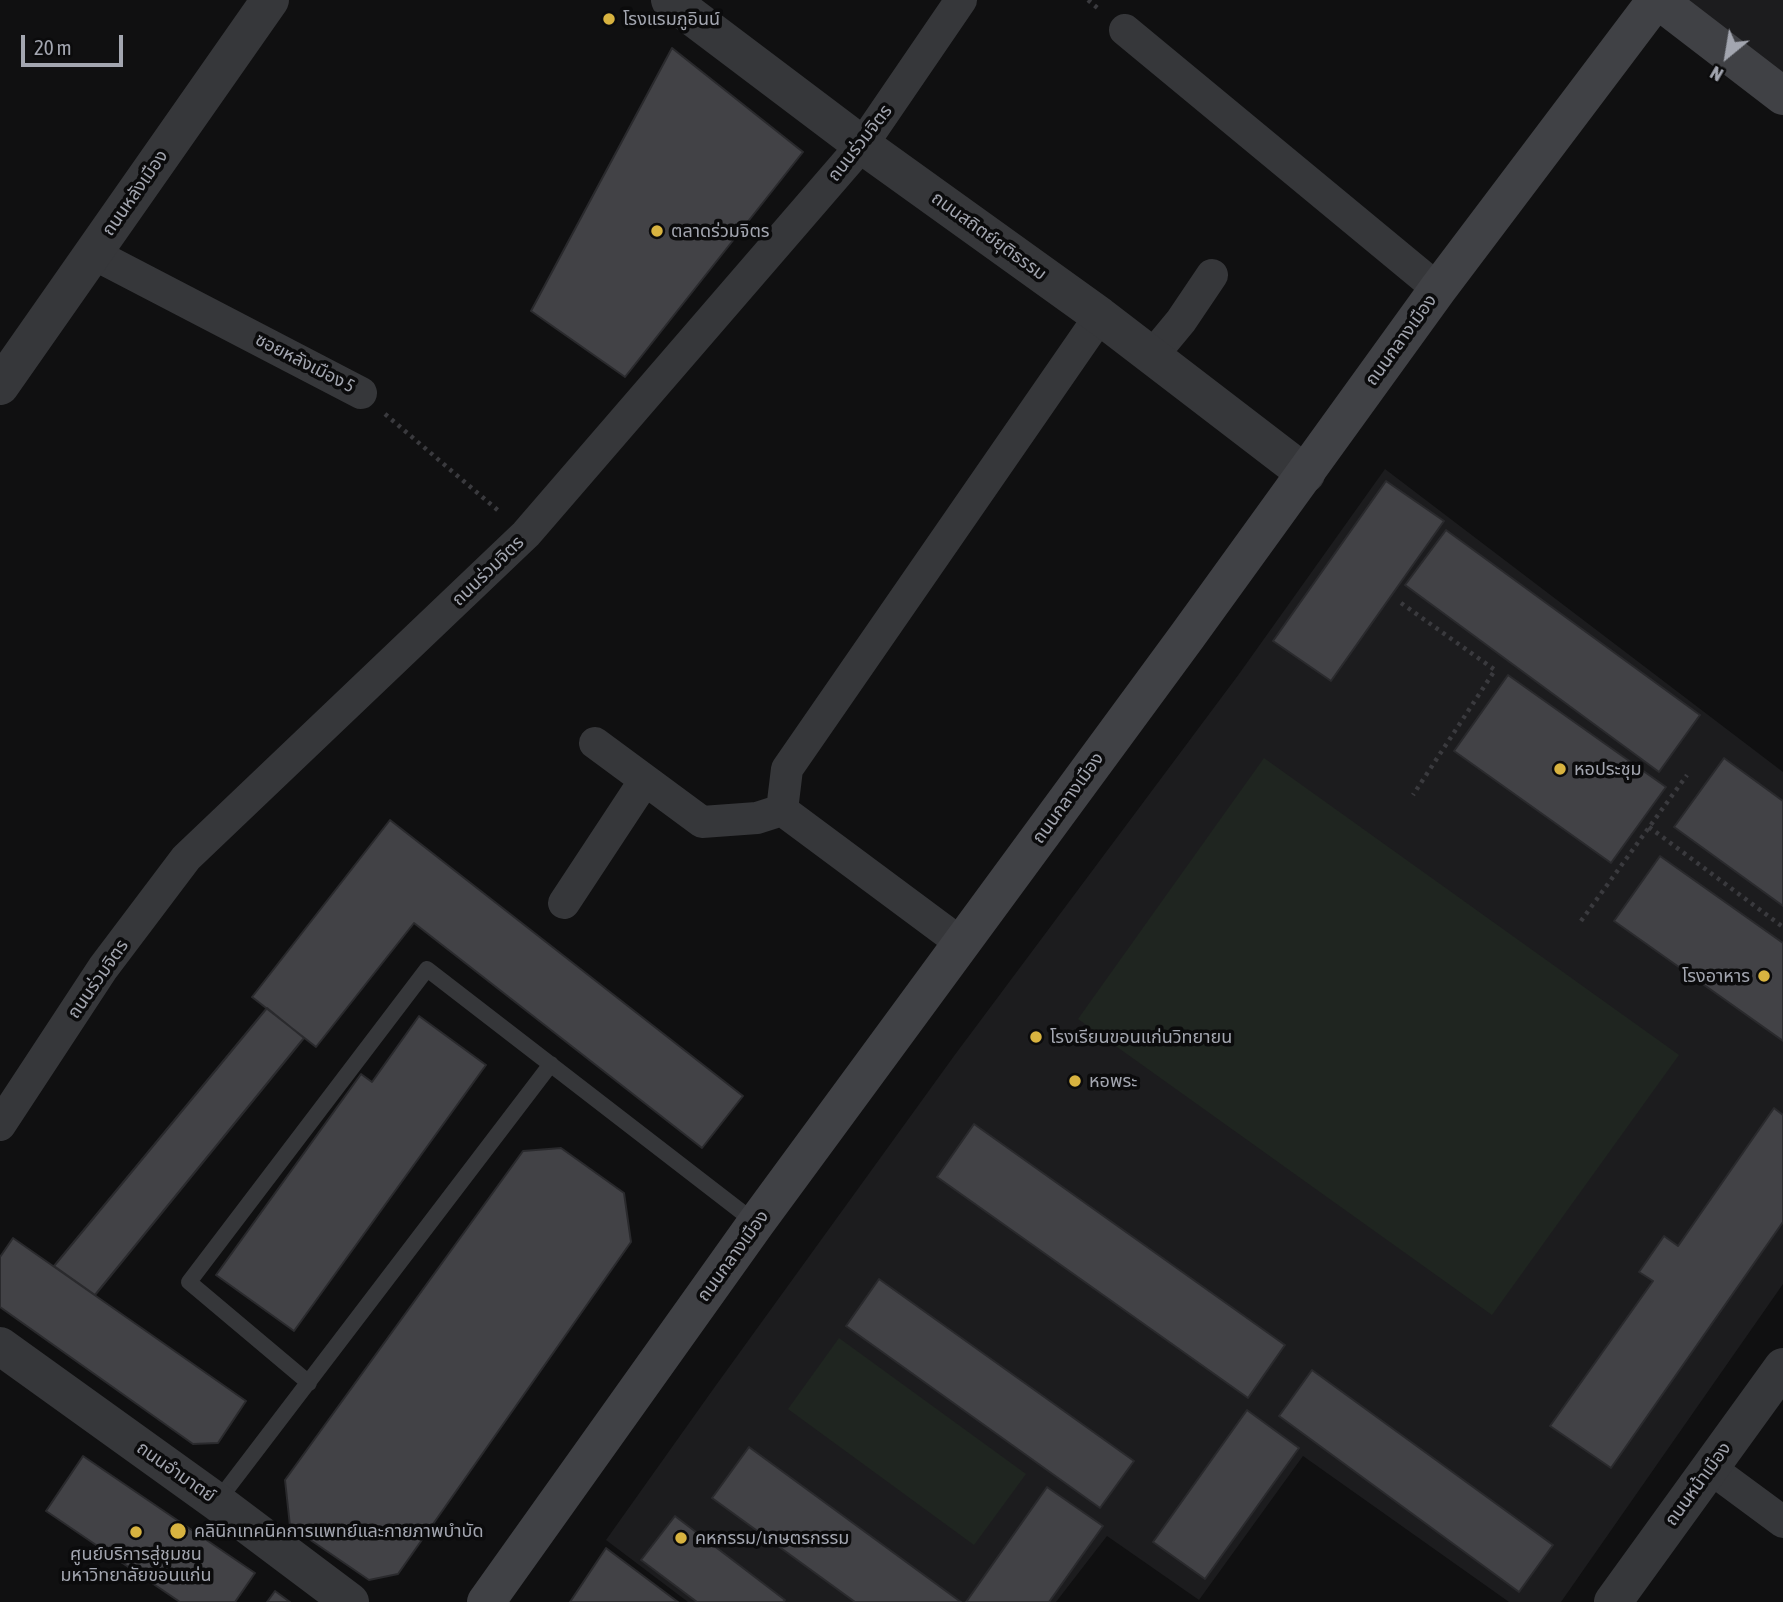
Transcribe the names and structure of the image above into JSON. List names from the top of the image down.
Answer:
{
  "streets": {
    "main road": ["ถนนกลางเมือง"],
    "street": [
      "ถนนร่วมจิตร",
      "ถนนหลังเมือง",
      "ถนนสถิตย์ยุติธรรม",
      "ซอยหลังเมือง 5",
      "ถนนอำมาตย์",
      "ถนนหน้าเมือง"
    ]
  },
  "crossings": [
    ["ถนนร่วมจิตร", "ถนนสถิตย์ยุติธรรม"],
    ["ถนนร่วมจิตร", "ซอยหลังเมือง 5"],
    ["ถนนหลังเมือง", "ซอยหลังเมือง 5"],
    ["ถนนสถิตย์ยุติธรรม", "ถนนกลางเมือง"]
  ],
  "places": [
    "โรงแรมภูอินน์",
    "ตลาดร่วมจิตร",
    "หอประชุม",
    "โรงอาหาร",
    "โรงเรียนขอนแก่นวิทยายน",
    "หอพระ",
    "คลินิกเทคนิคการแพทย์และกายภาพบำบัด",
    "ศูนย์บริการสู่ชุมชน มหาวิทยาลัยขอนแก่น",
    "คหกรรม/เกษตรกรรม"
  ],
  "scale_bar": "20 m",
  "north": "bottom left"
}
